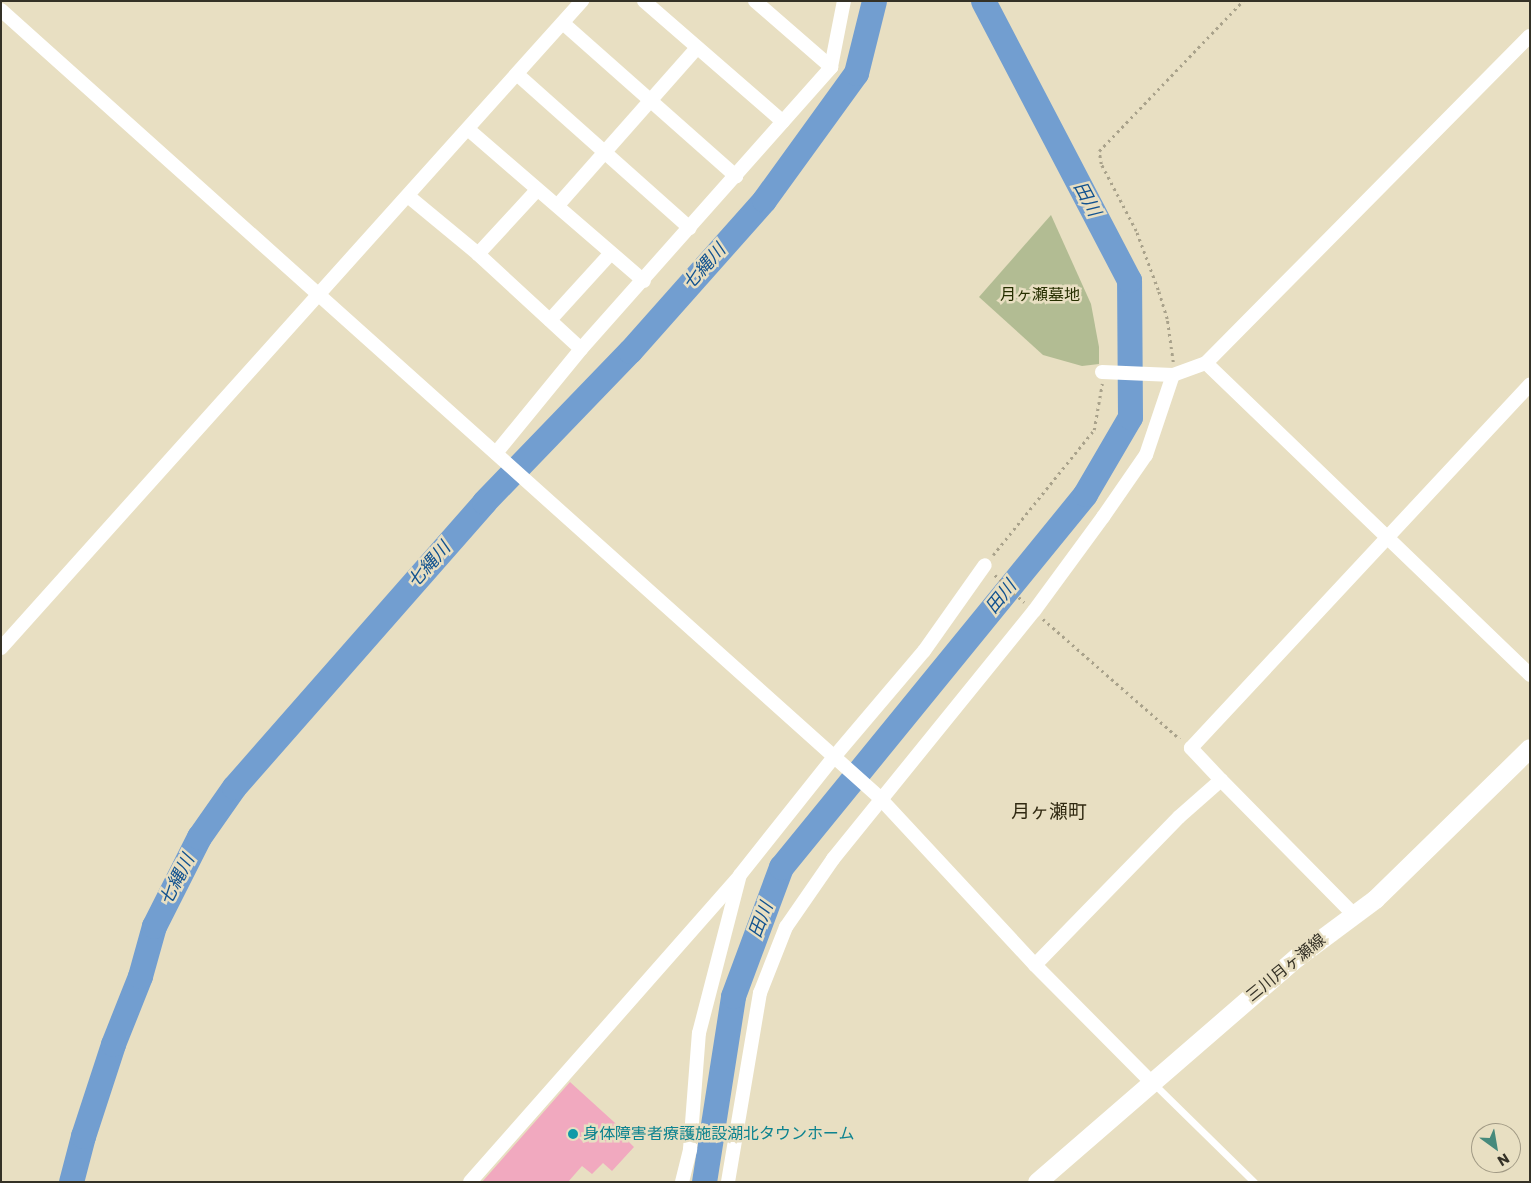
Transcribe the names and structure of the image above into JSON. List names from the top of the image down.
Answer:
{
  "streets": {
    "main road": ["三川月ヶ瀬線"]
  },
  "districts": ["月ヶ瀬町"],
  "water": ["田川", "七縄川"],
  "parks": ["月ヶ瀬墓地"],
  "places": ["身体障害者療護施設湖北タウンホーム"],
  "north": "bottom right"
}
